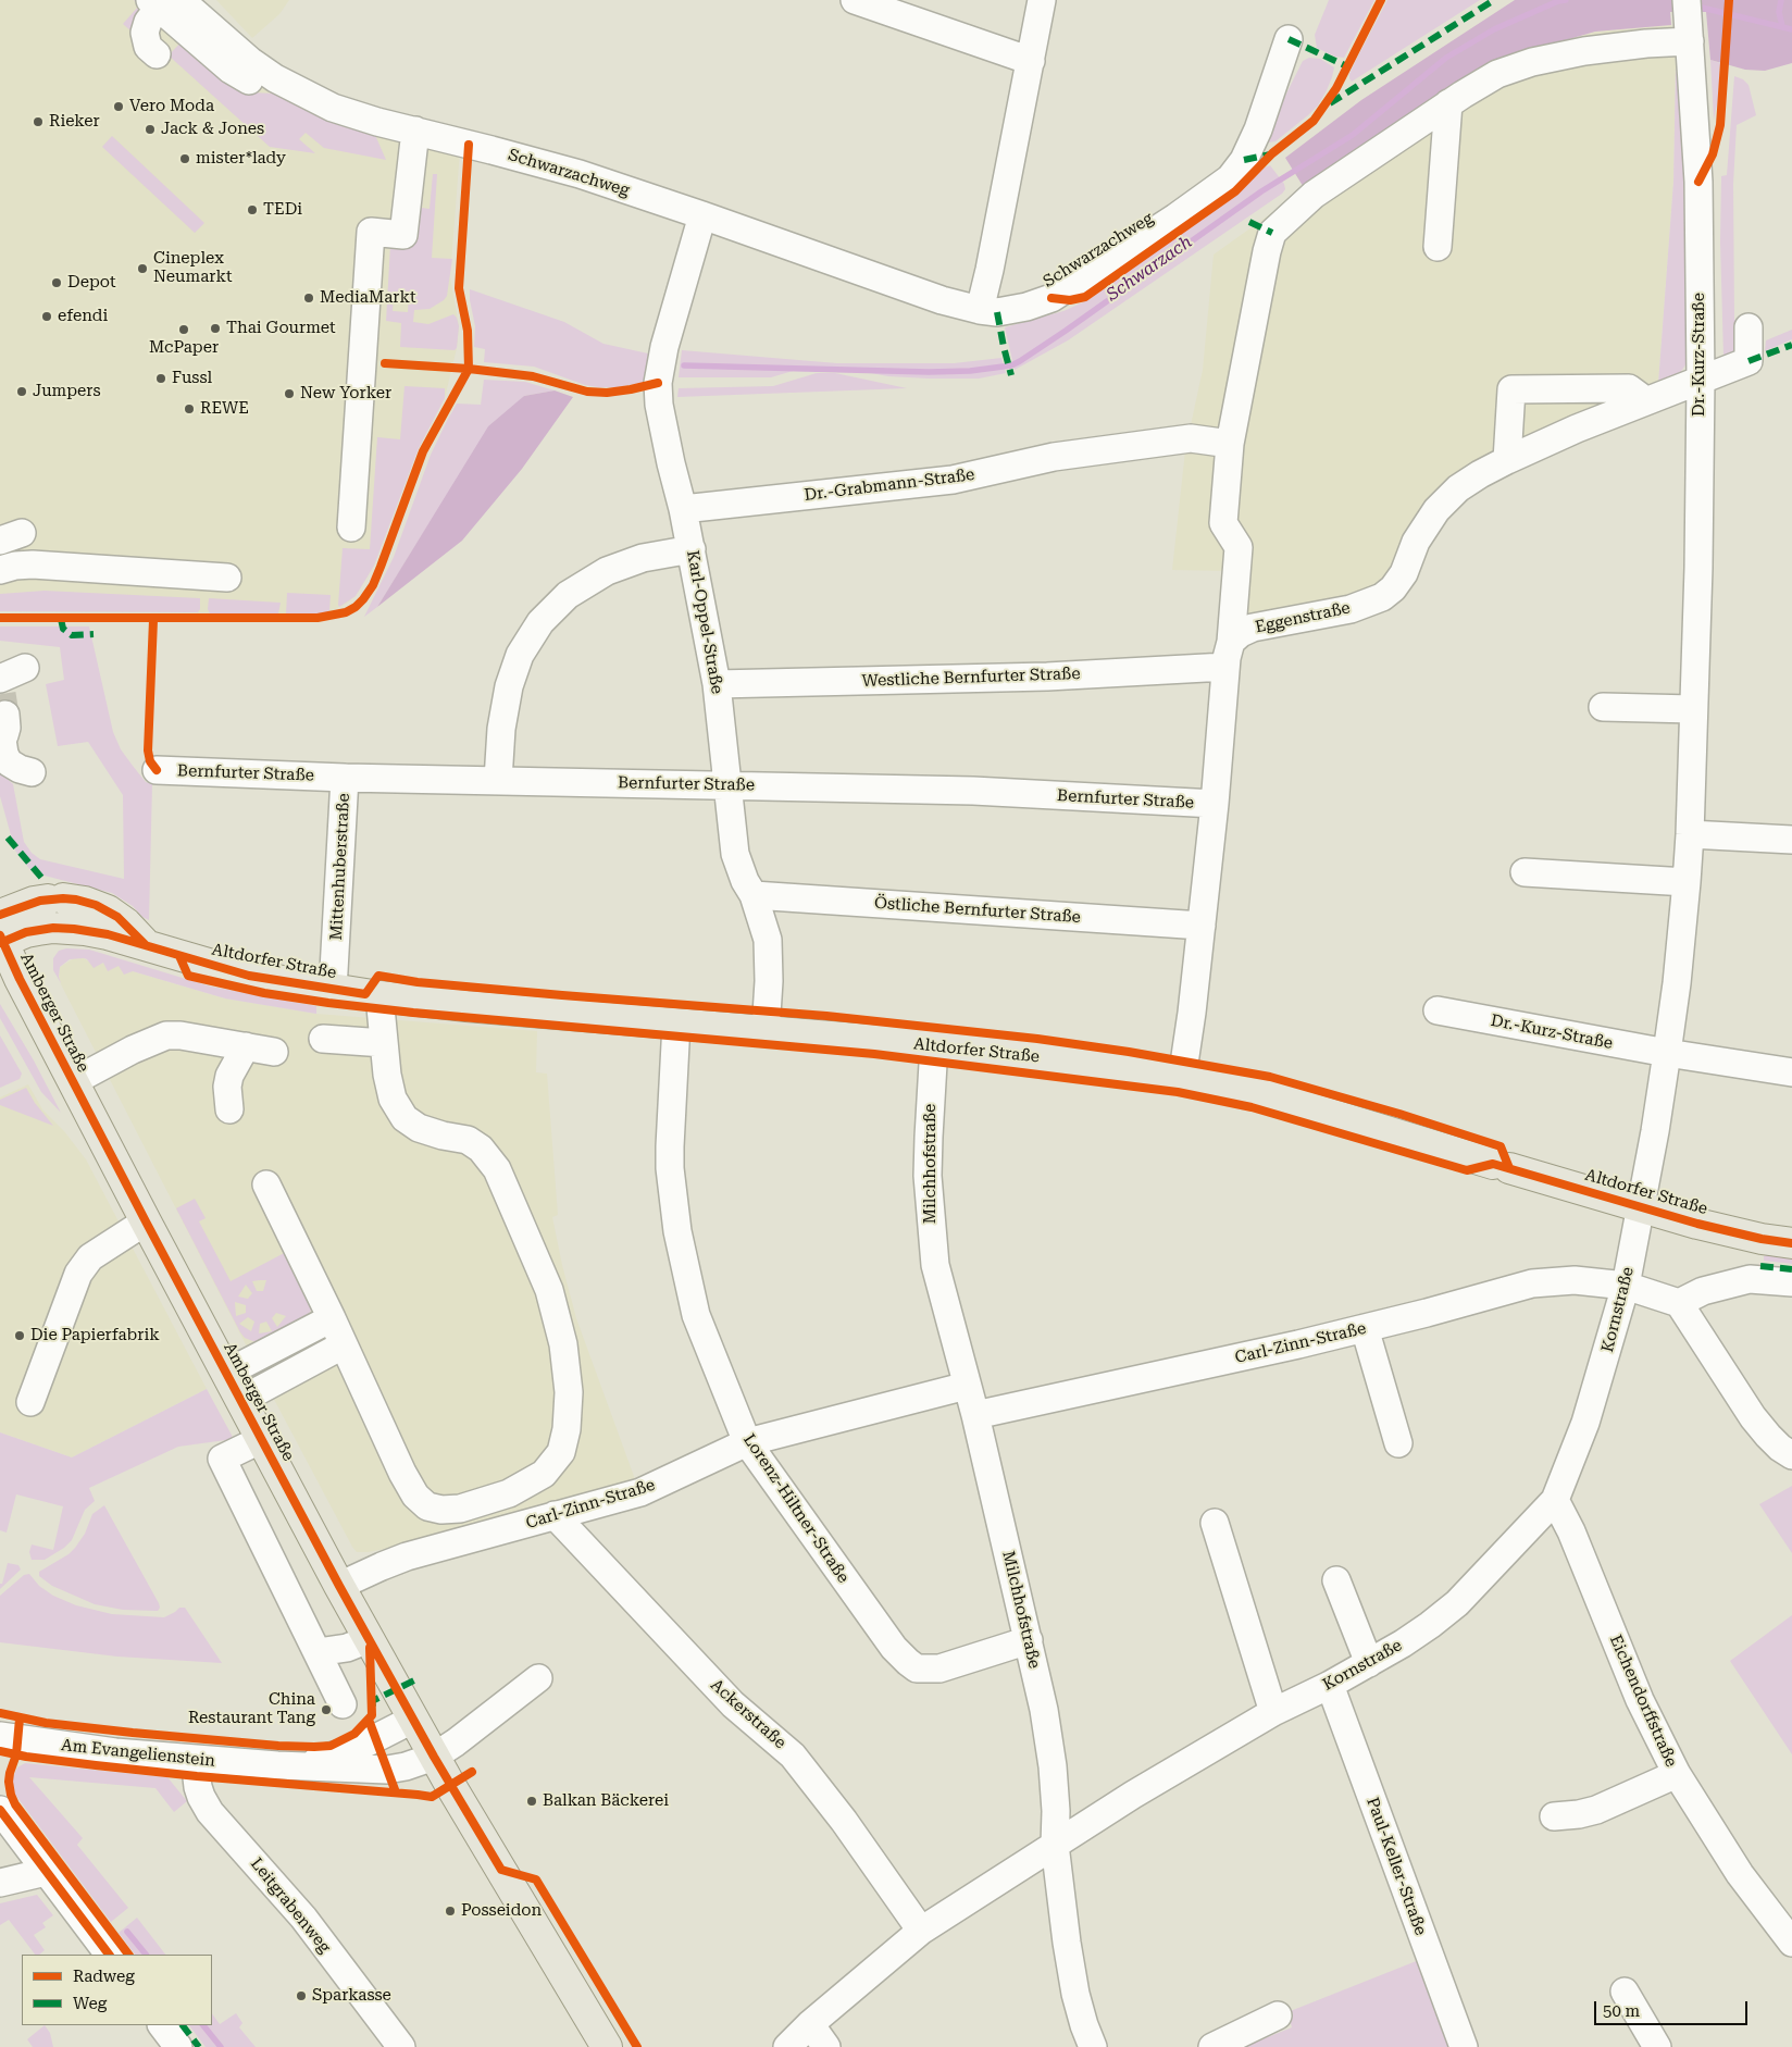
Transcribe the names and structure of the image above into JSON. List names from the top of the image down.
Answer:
{
  "streets": {
    "main road": ["Altdorfer Straße", "Amberger Straße"],
    "street": [
      "Schwarzachweg",
      "Dr.-Kurz-Straße",
      "Dr.-Grabmann-Straße",
      "Eggenstraße",
      "Karl-Oppel-Straße",
      "Westliche Bernfurter Straße",
      "Bernfurter Straße",
      "Mittenhuberstraße",
      "Östliche Bernfurter Straße",
      "Milchhofstraße",
      "Kornstraße",
      "Carl-Zinn-Straße",
      "Lorenz-Hiltner-Straße",
      "Eichendorffstraße",
      "Ackerstraße",
      "Am Evangelienstein",
      "Paul-Keller-Straße",
      "Leitgrabenweg"
    ]
  },
  "crossings": [
    ["Schwarzachweg", "Karl-Oppel-Straße"],
    ["Dr.-Kurz-Straße", "Eggenstraße"],
    ["Dr.-Kurz-Straße", "Altdorfer Straße"],
    ["Dr.-Kurz-Straße", "Kornstraße"],
    ["Dr.-Grabmann-Straße", "Karl-Oppel-Straße"],
    ["Eggenstraße", "Westliche Bernfurter Straße"],
    ["Karl-Oppel-Straße", "Westliche Bernfurter Straße"],
    ["Karl-Oppel-Straße", "Bernfurter Straße"],
    ["Karl-Oppel-Straße", "Östliche Bernfurter Straße"],
    ["Karl-Oppel-Straße", "Altdorfer Straße"],
    ["Bernfurter Straße", "Mittenhuberstraße"],
    ["Mittenhuberstraße", "Altdorfer Straße"],
    ["Altdorfer Straße", "Amberger Straße"],
    ["Altdorfer Straße", "Milchhofstraße"],
    ["Altdorfer Straße", "Kornstraße"],
    ["Altdorfer Straße", "Lorenz-Hiltner-Straße"],
    ["Amberger Straße", "Carl-Zinn-Straße"],
    ["Amberger Straße", "Am Evangelienstein"],
    ["Milchhofstraße", "Kornstraße"],
    ["Milchhofstraße", "Carl-Zinn-Straße"],
    ["Milchhofstraße", "Lorenz-Hiltner-Straße"],
    ["Kornstraße", "Carl-Zinn-Straße"],
    ["Kornstraße", "Eichendorffstraße"],
    ["Kornstraße", "Paul-Keller-Straße"],
    ["Carl-Zinn-Straße", "Lorenz-Hiltner-Straße"],
    ["Carl-Zinn-Straße", "Ackerstraße"],
    ["Am Evangelienstein", "Leitgrabenweg"]
  ],
  "water": ["Schwarzach"],
  "places": [
    "Vero Moda",
    "Rieker",
    "Jack & Jones",
    "mister*lady",
    "TEDi",
    "Cineplex Neumarkt",
    "Depot",
    "MediaMarkt",
    "efendi",
    "Thai Gourmet",
    "McPaper",
    "Fussl",
    "Jumpers",
    "New Yorker",
    "REWE",
    "Die Papierfabrik",
    "China Restaurant Tang",
    "Balkan Bäckerei",
    "Posseidon",
    "Sparkasse"
  ],
  "legend": ["Radweg", "Weg"],
  "scale_bar": "50 m"
}
